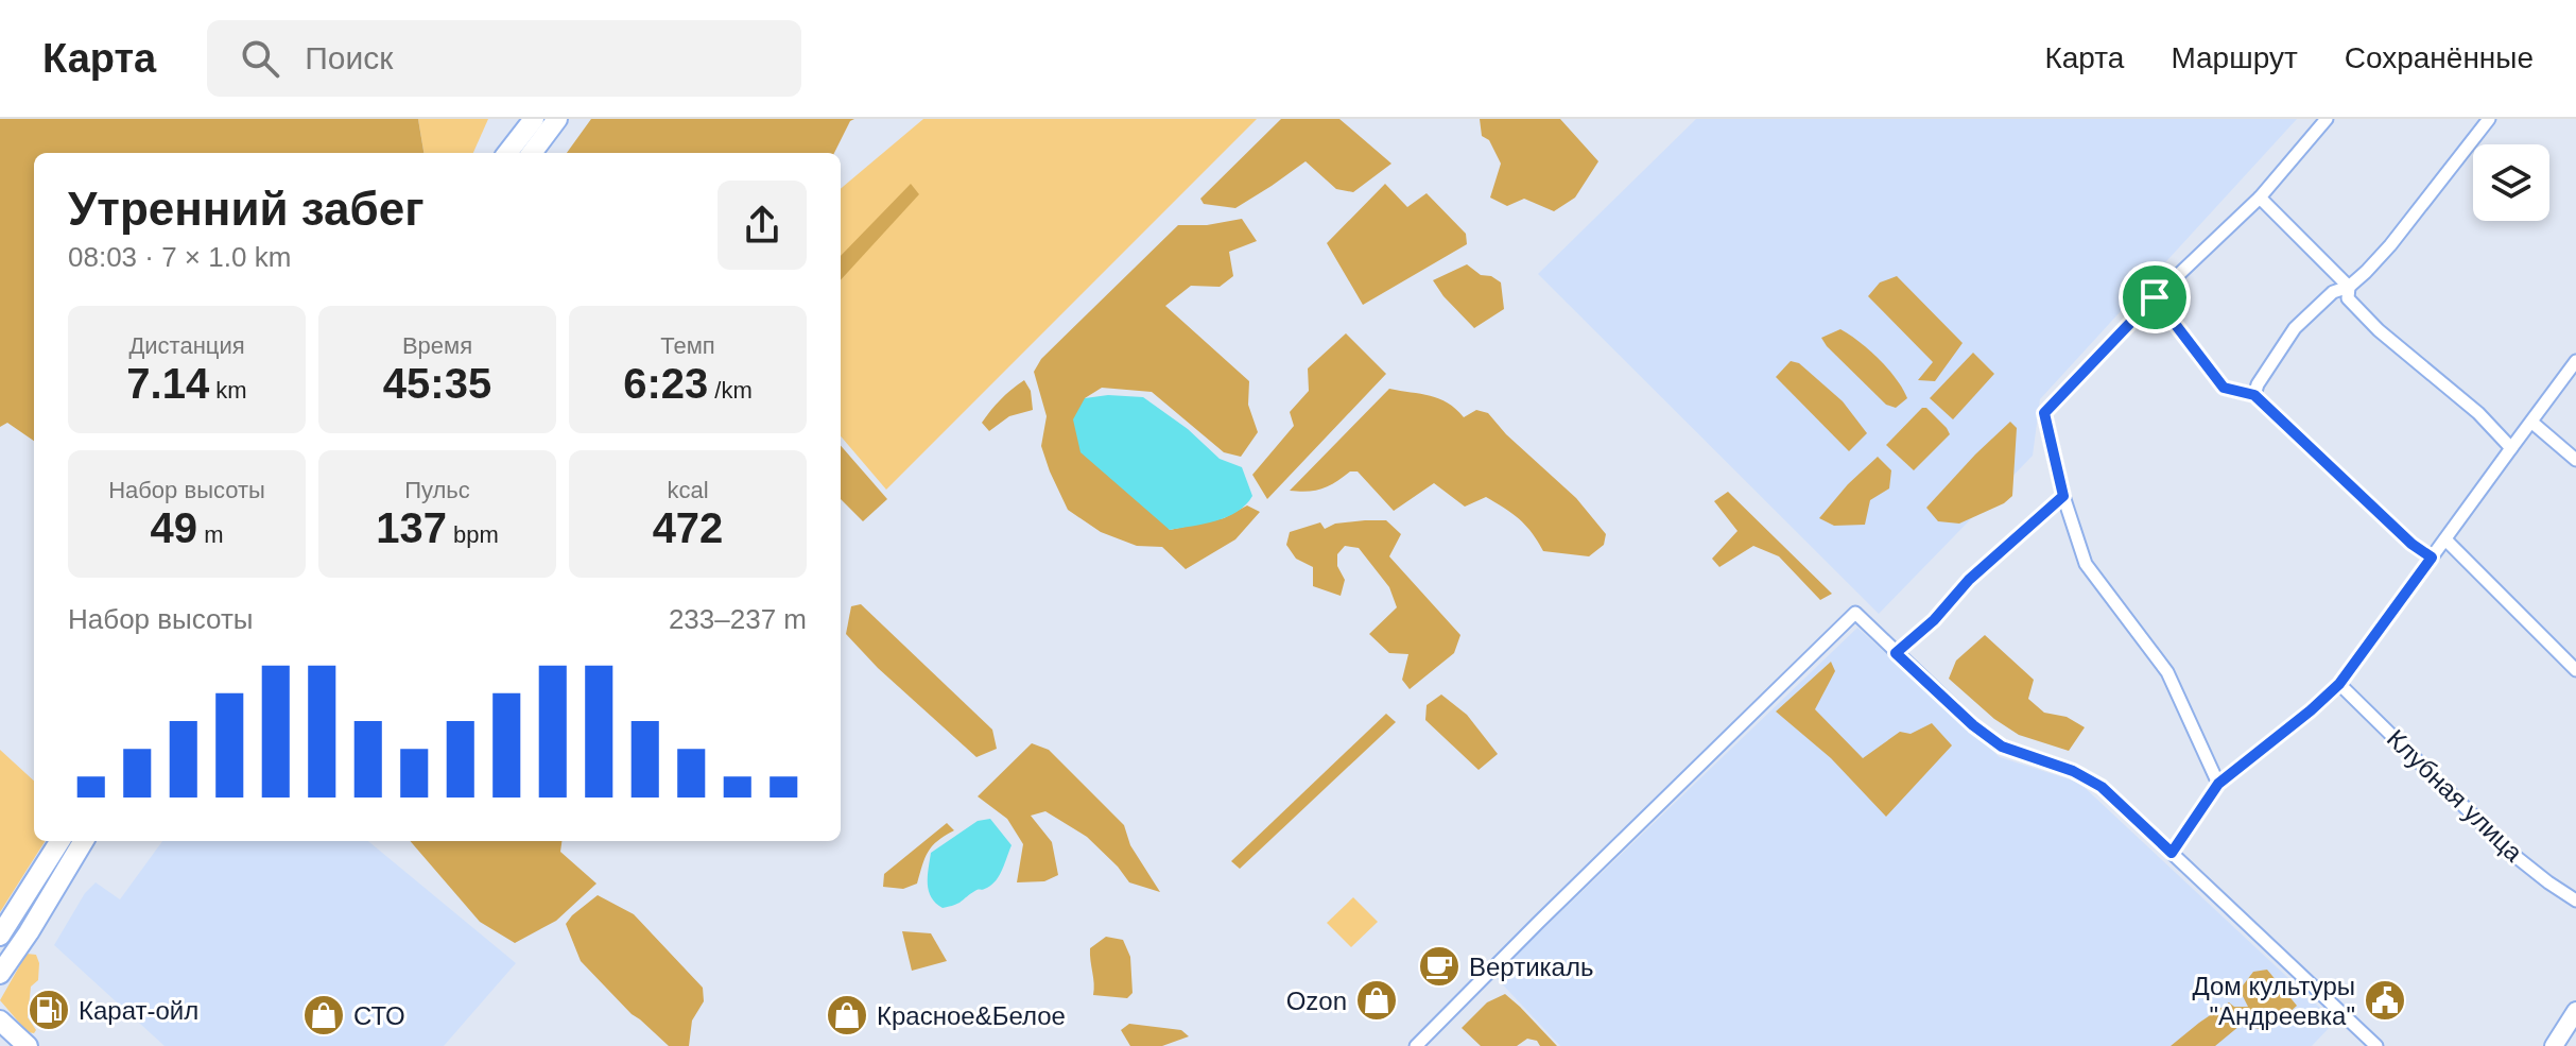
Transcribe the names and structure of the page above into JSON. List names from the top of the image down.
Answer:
{
  "streets": {
    "street": ["Клубная улица"]
  },
  "places": {
    "cafe": ["Вертикаль"],
    "shop": ["Ozon", "СТО", "Красное&Белое"],
    "public building": ["Дом культуры \"Андреевка\""],
    "fuel station": ["Карат-ойл"]
  },
  "page": {
    "header": "Карта",
    "search": "Поиск",
    "nav": ["Карта", "Маршрут", "Сохранённые"],
    "heading": ["Утренний забег", "08:03 · 7 × 1.0 km"],
    "stats": [
      ["Дистанция", "7.14 km"],
      ["Время", "45:35"],
      ["Темп", "6:23 /km"],
      ["Набор высоты", "49 m"],
      ["Пульс", "137 bpm"],
      ["kcal", "472"]
    ],
    "chart": ["Набор высоты", "233–237 m"]
  }
}
